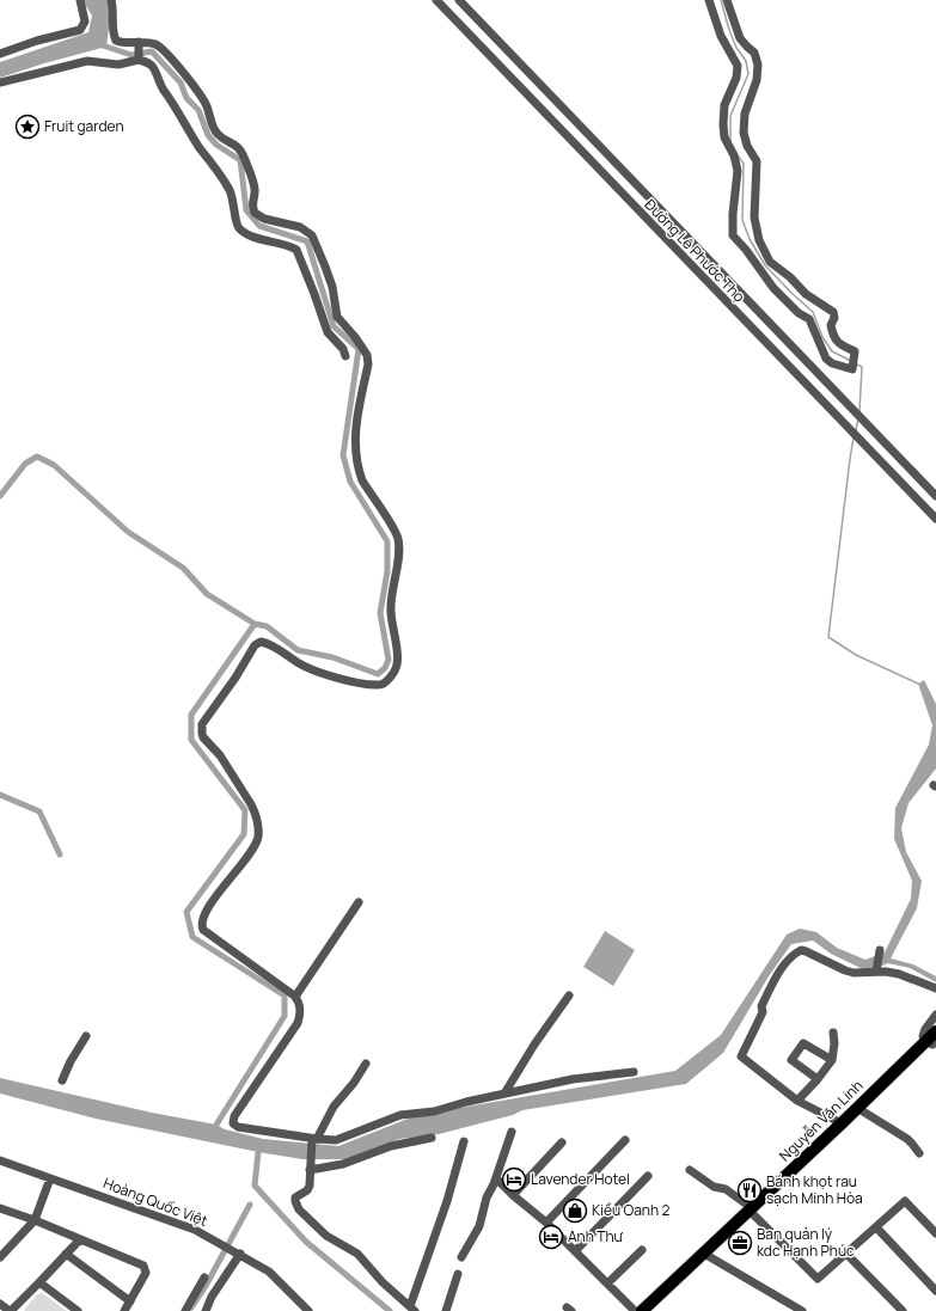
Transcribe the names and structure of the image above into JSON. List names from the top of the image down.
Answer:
{
  "streets": {
    "highway": ["Nguyễn Văn Linh"],
    "street": ["Đường Lê Phước Thọ", "Hoàng Quốc Việt"]
  },
  "places": {
    "place": ["Fruit garden"],
    "hotel": ["Lavender Hotel", "Anh Thư"],
    "restaurant": ["Bánh khọt rau sạch Minh Hòa"],
    "shop": ["Kiều Oanh 2"],
    "office": ["Ban quản lý kdc Hạnh Phúc"]
  }
}
